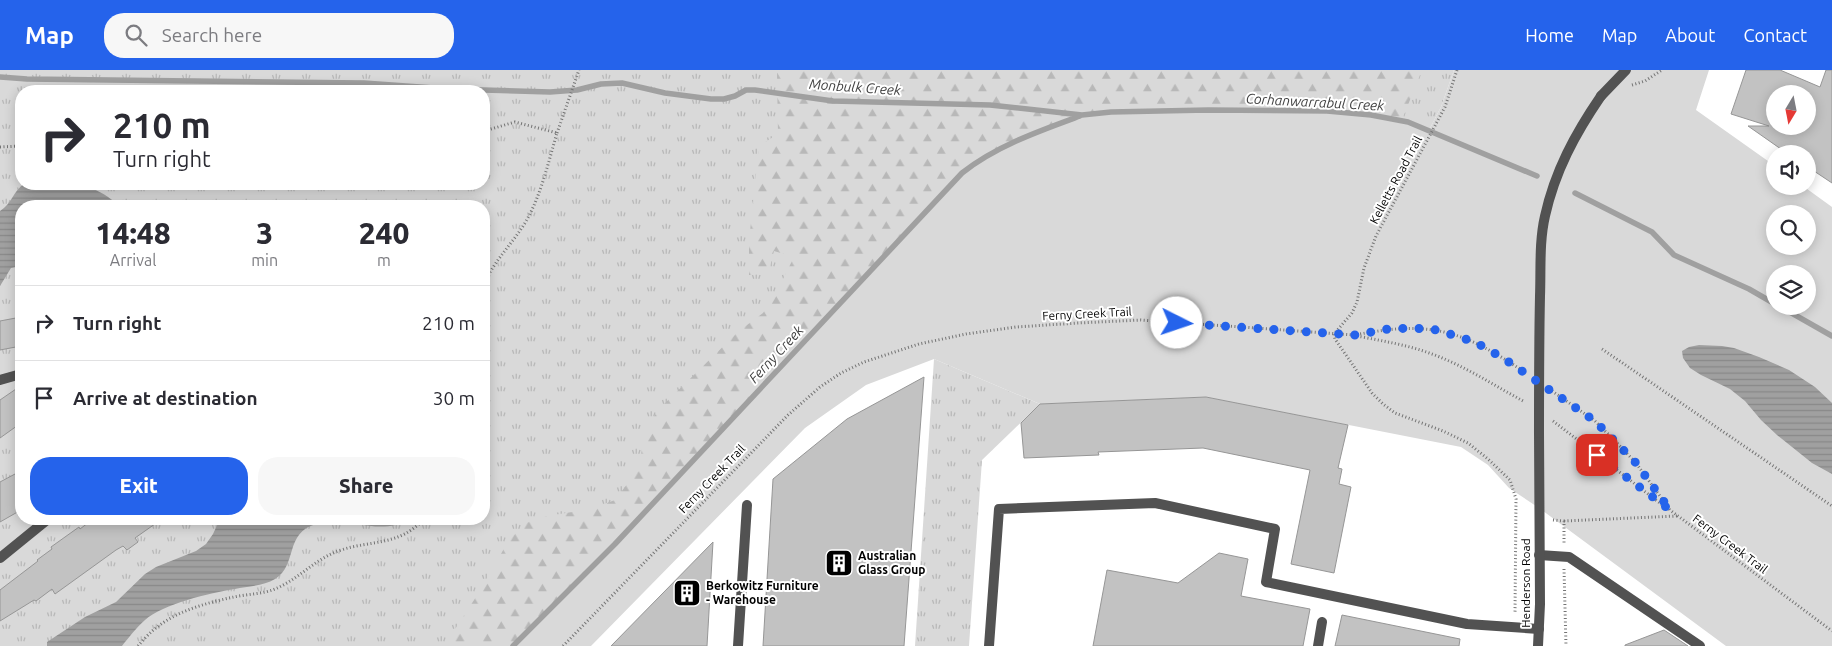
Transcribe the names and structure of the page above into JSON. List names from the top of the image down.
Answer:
{
  "streets": {
    "street": ["Henderson Road"],
    "path": ["Kelletts Road Trail", "Ferny Creek Trail"]
  },
  "crossings": [
    ["Kelletts Road Trail", "Ferny Creek Trail"]
  ],
  "water": ["Monbulk Creek", "Corhanwarrabul Creek", "Ferny Creek"],
  "places": {
    "building": ["Australian Glass Group", "Berkowitz Furniture - Warehouse"]
  },
  "north": "bottom",
  "page": {
    "header": "Map",
    "search": "Search here",
    "nav": [
      "Home",
      "Map",
      "About",
      "Contact"
    ],
    "turn": ["210 m", "Turn right"],
    "eta": [
      "14:48",
      "Arrival",
      "3",
      "min",
      "240",
      "m"
    ],
    "list": [
      {
        "name": "Turn right",
        "value": "210 m"
      },
      {
        "name": "Arrive at destination",
        "value": "30 m"
      }
    ],
    "buttons": ["Exit", "Share"]
  }
}
